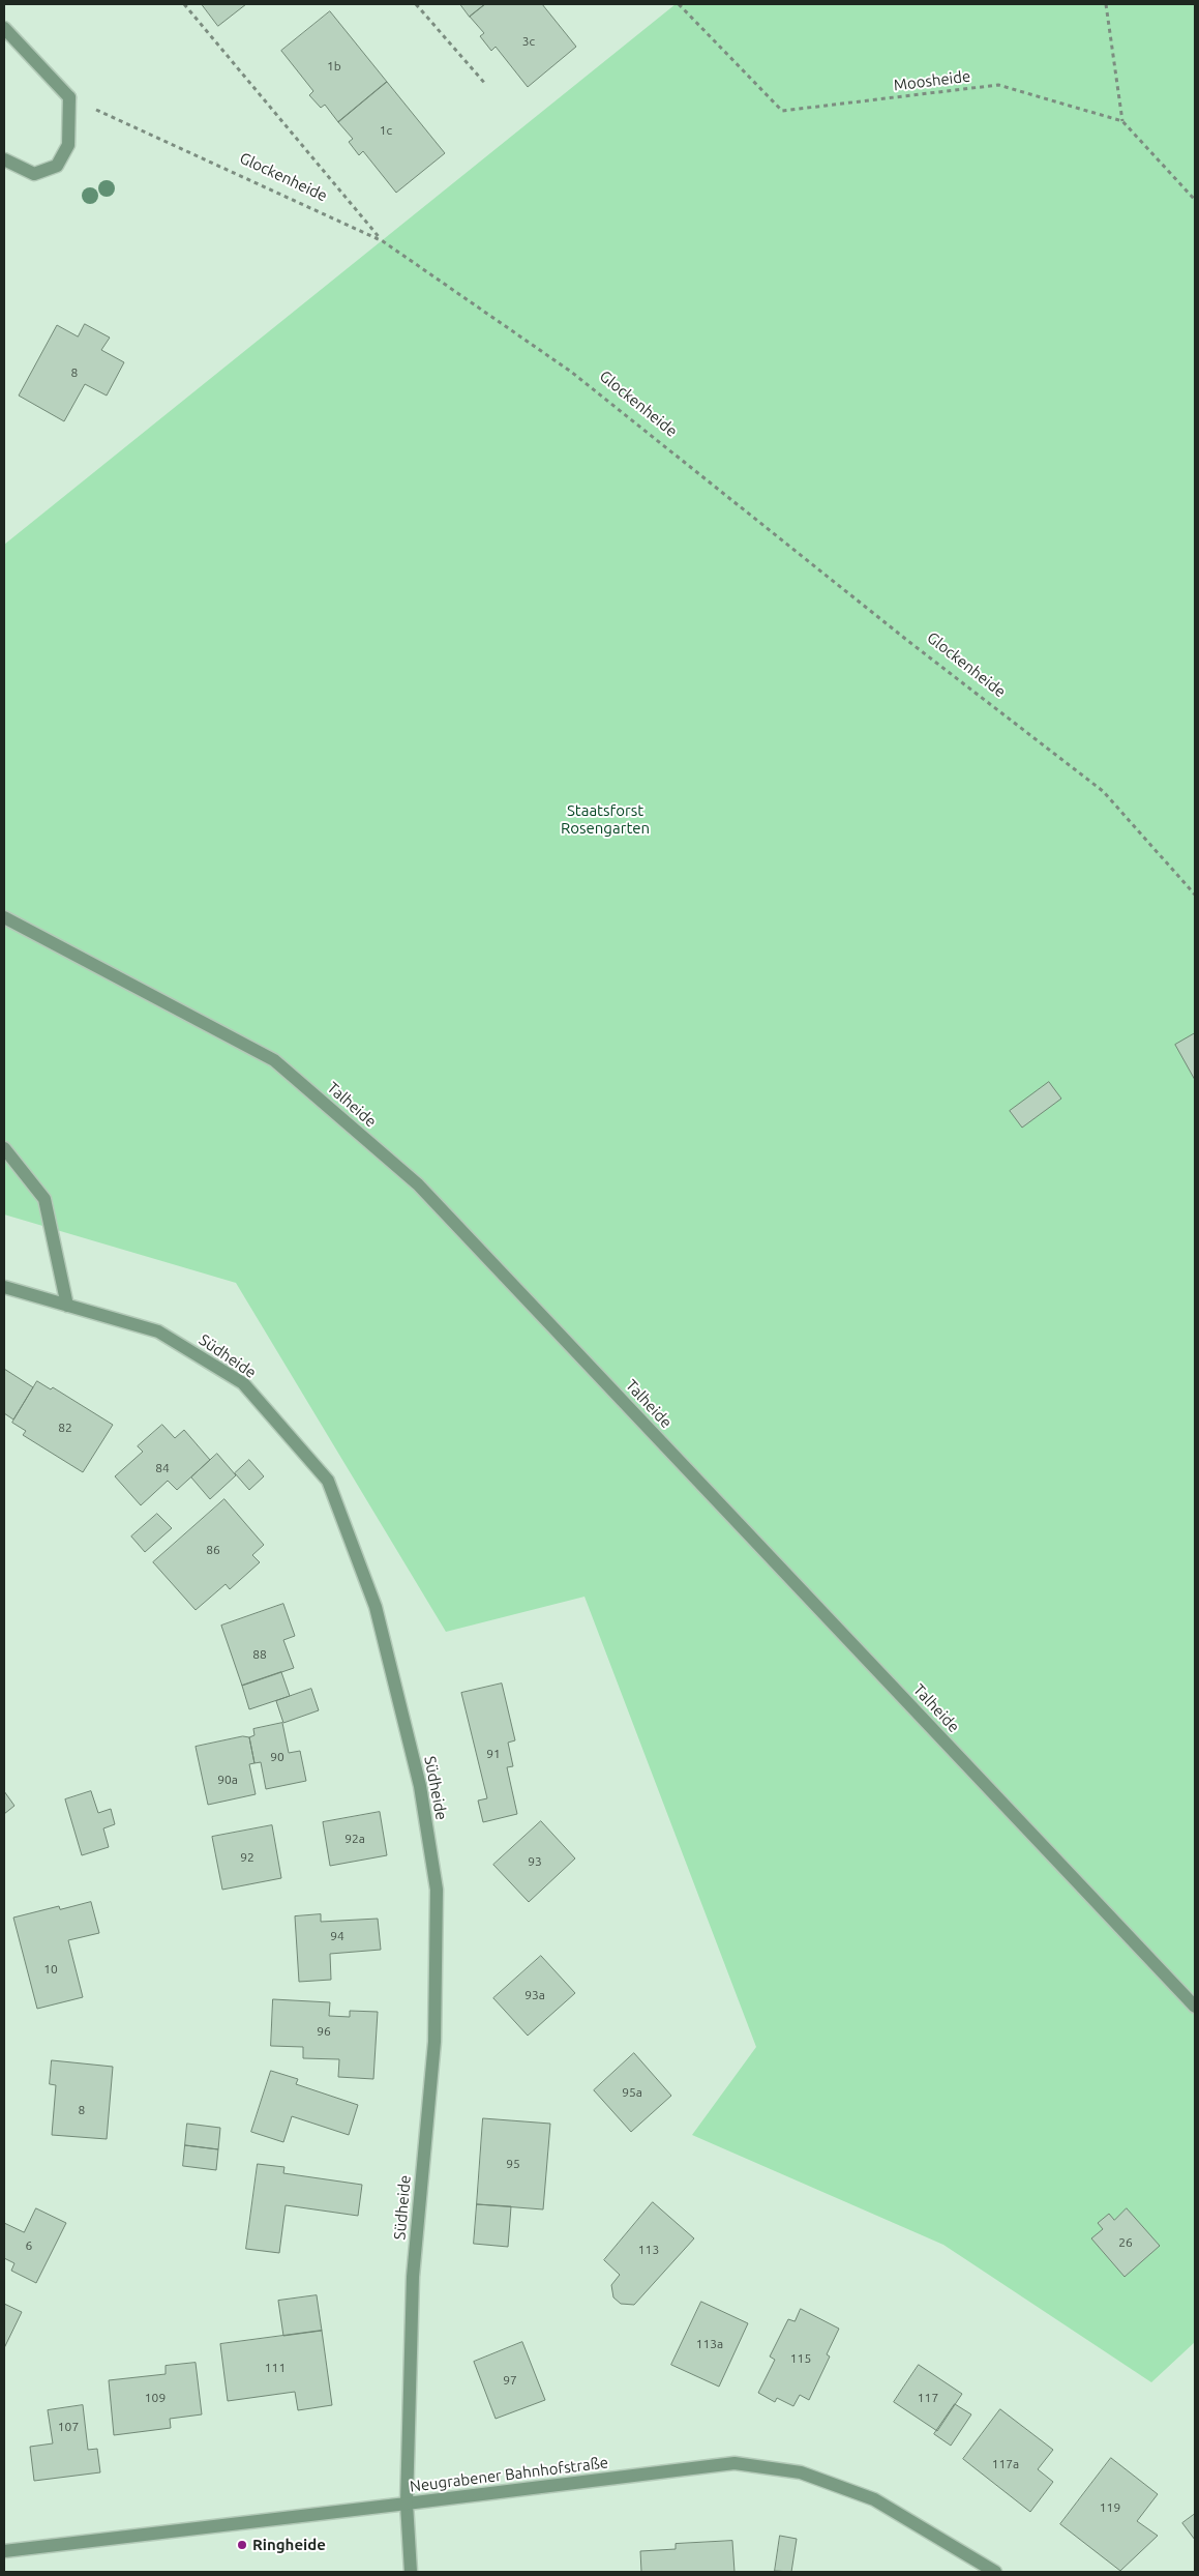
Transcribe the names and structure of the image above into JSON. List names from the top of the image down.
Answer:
{
  "streets": {
    "street": ["Talheide", "Südheide", "Neugrabener Bahnhofstraße"],
    "path": ["Moosheide", "Glockenheide"]
  },
  "crossings": [
    ["Südheide", "Neugrabener Bahnhofstraße"]
  ],
  "parks": ["Staatsforst Rosengarten"],
  "places": ["Ringheide"],
  "house_numbers": [
    "3c",
    "1b",
    "1c",
    "8",
    "82",
    "84",
    "86",
    "88",
    "91",
    "90",
    "90a",
    "92a",
    "92",
    "93",
    "94",
    "10",
    "93a",
    "96",
    "95a",
    "8",
    "95",
    "26",
    "6",
    "113",
    "113a",
    "115",
    "111",
    "97",
    "109",
    "117",
    "107",
    "117a",
    "119"
  ]
}
